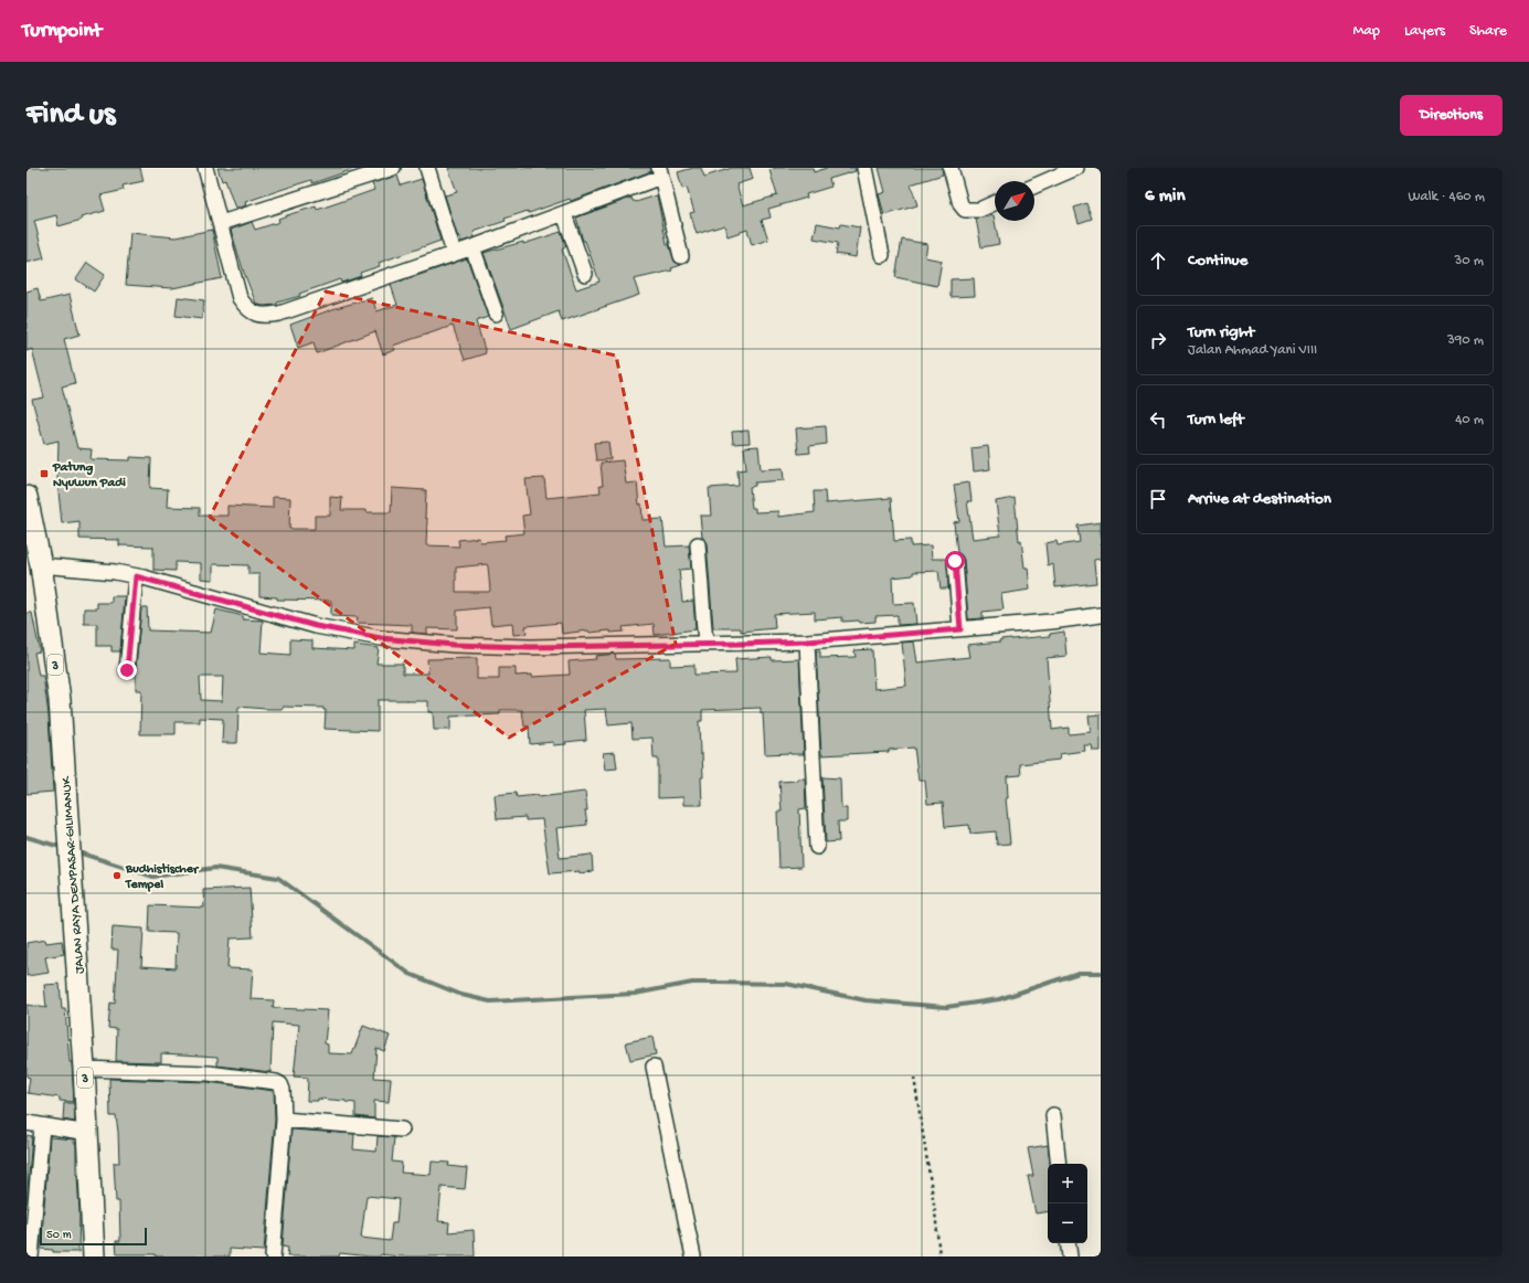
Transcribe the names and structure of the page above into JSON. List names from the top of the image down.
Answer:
{
  "streets": {
    "highway": ["3", "JALAN RAYA DENPASAR-GILIMANUK"]
  },
  "places": {
    "transit": ["Patung Nyuwun Padi"],
    "other": ["Budhistischer Tempel"]
  },
  "scale_bar": "50 m",
  "north": "top right",
  "page": {
    "header": "Turnpoint",
    "nav": ["Map", "Layers", "Share"],
    "buttons": "Directions",
    "title": "Find us",
    "heading": ["6 min", "Walk · 460 m"],
    "list": [
      ["Continue", "30 m"],
      ["Turn right", "Jalan Ahmad Yani VIII", "390 m"],
      ["Turn left", "40 m"],
      "Arrive at destination"
    ],
    "map_buttons": ["+", "−"],
    "scale": "50 m"
  }
}
